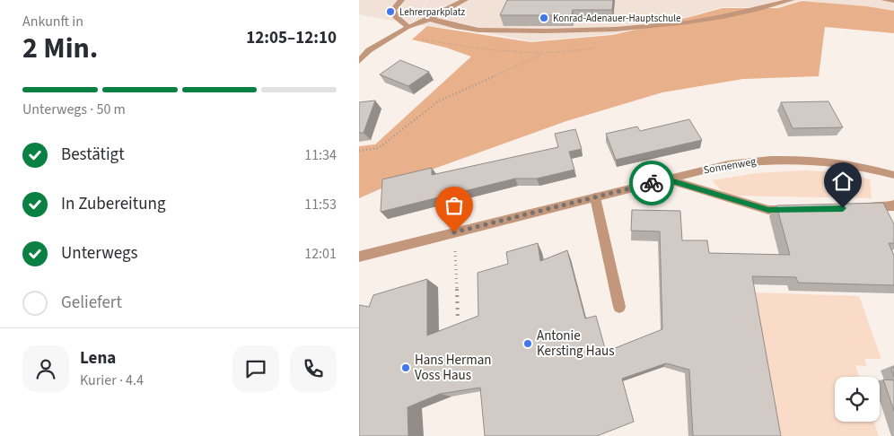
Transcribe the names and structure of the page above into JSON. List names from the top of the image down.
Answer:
{
  "streets": {
    "street": ["Sonnenweg"]
  },
  "places": [
    "Lehrerparkplatz",
    "Konrad-Adenauer-Hauptschule",
    "Antonie Kersting Haus",
    "Hans Herman Voss Haus"
  ],
  "page": {
    "heading": ["2 Min.", "Ankunft in", "12:05–12:10"],
    "panel": ["Lena", "Kurier · 4.4"],
    "bar": "Unterwegs · 50 m",
    "list": [
      ["Bestätigt", "11:34"],
      ["In Zubereitung", "11:53"],
      ["Unterwegs", "12:01"],
      "Geliefert"
    ]
  }
}
